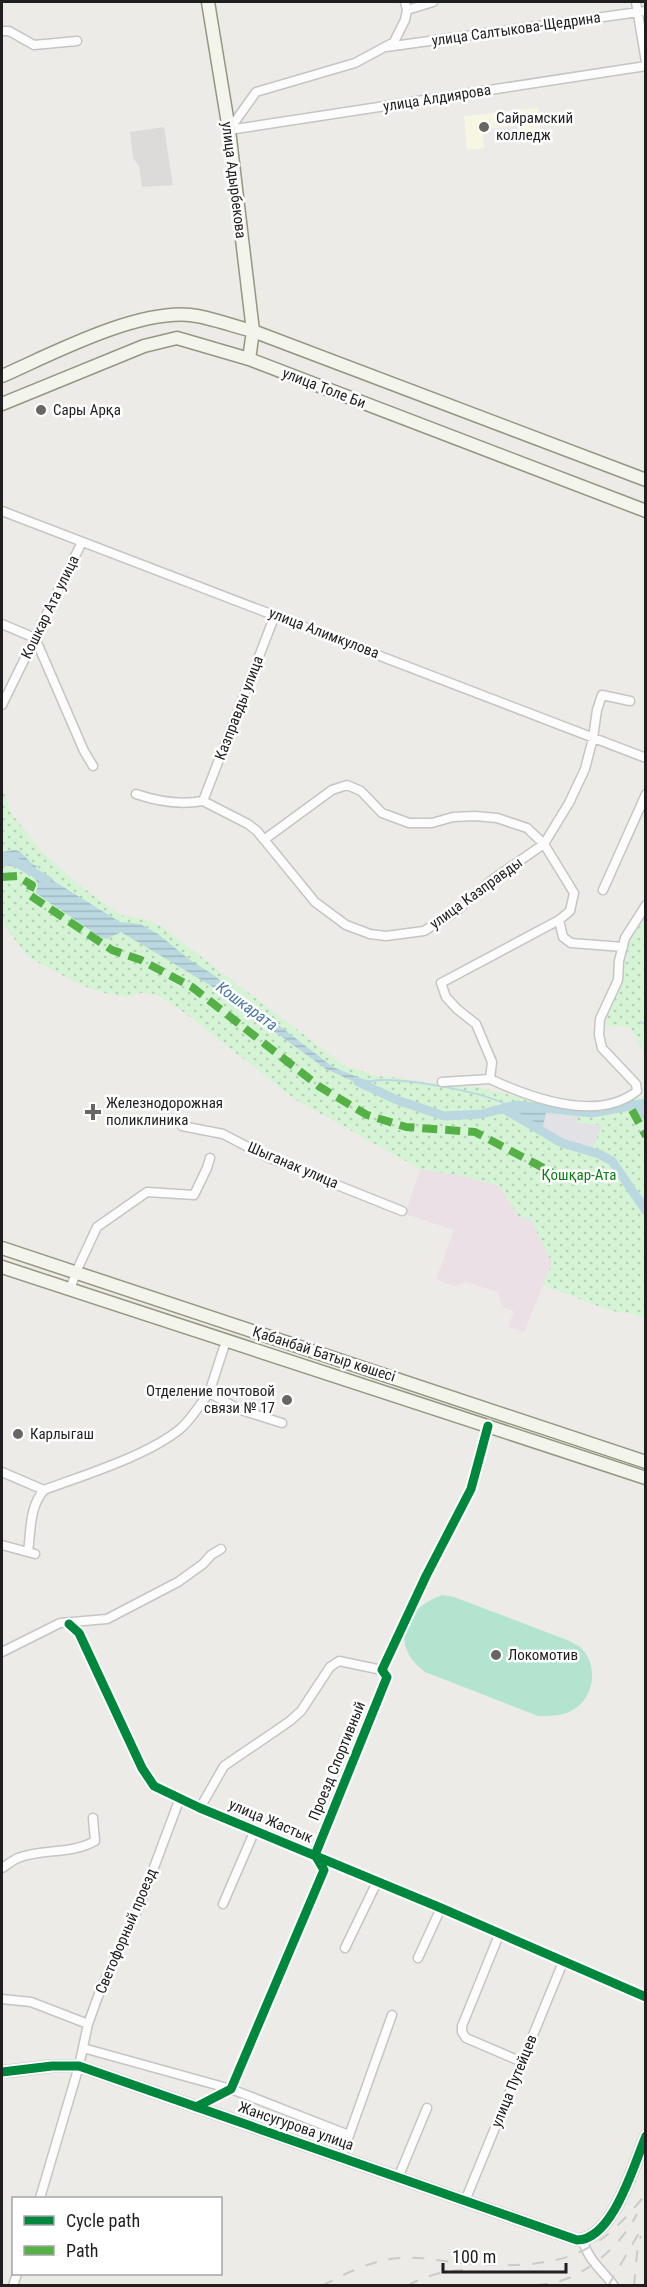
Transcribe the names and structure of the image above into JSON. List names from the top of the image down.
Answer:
{
  "streets": {
    "main road": ["улица Адырбекова", "улица Толе Би", "Қабанбай Батыр көшесі"],
    "street": [
      "улица Салтыкова-Щедрина",
      "улица Алдиярова",
      "Кошкар Ата улица",
      "улица Алимкулова",
      "Казправды улица",
      "улица Казправды",
      "Шыганак улица",
      "Проезд Спортивный",
      "улица Жастык",
      "Светофорный проезд",
      "улица Путейцев",
      "Жансугурова улица"
    ]
  },
  "crossings": [
    ["улица Алдиярова", "улица Адырбекова"],
    ["улица Адырбекова", "улица Толе Би"],
    ["Кошкар Ата улица", "улица Алимкулова"],
    ["улица Алимкулова", "Казправды улица"],
    ["улица Алимкулова", "улица Казправды"],
    ["Казправды улица", "улица Казправды"],
    ["Қабанбай Батыр көшесі", "Проезд Спортивный"],
    ["Проезд Спортивный", "улица Жастык"],
    ["улица Жастык", "Светофорный проезд"],
    ["улица Жастык", "улица Путейцев"],
    ["Светофорный проезд", "Жансугурова улица"],
    ["улица Путейцев", "Жансугурова улица"]
  ],
  "water": ["Кошкарата"],
  "parks": ["Қошқар-Ата"],
  "places": {
    "other": [
      "Сайрамский колледж",
      "Сары Арқа",
      "Отделение почтовой связи № 17",
      "Карлыгаш",
      "Локомотив"
    ],
    "health": ["Железнодорожная поликлиника"]
  },
  "legend": ["Cycle path", "Path"],
  "scale_bar": "100 m"
}
